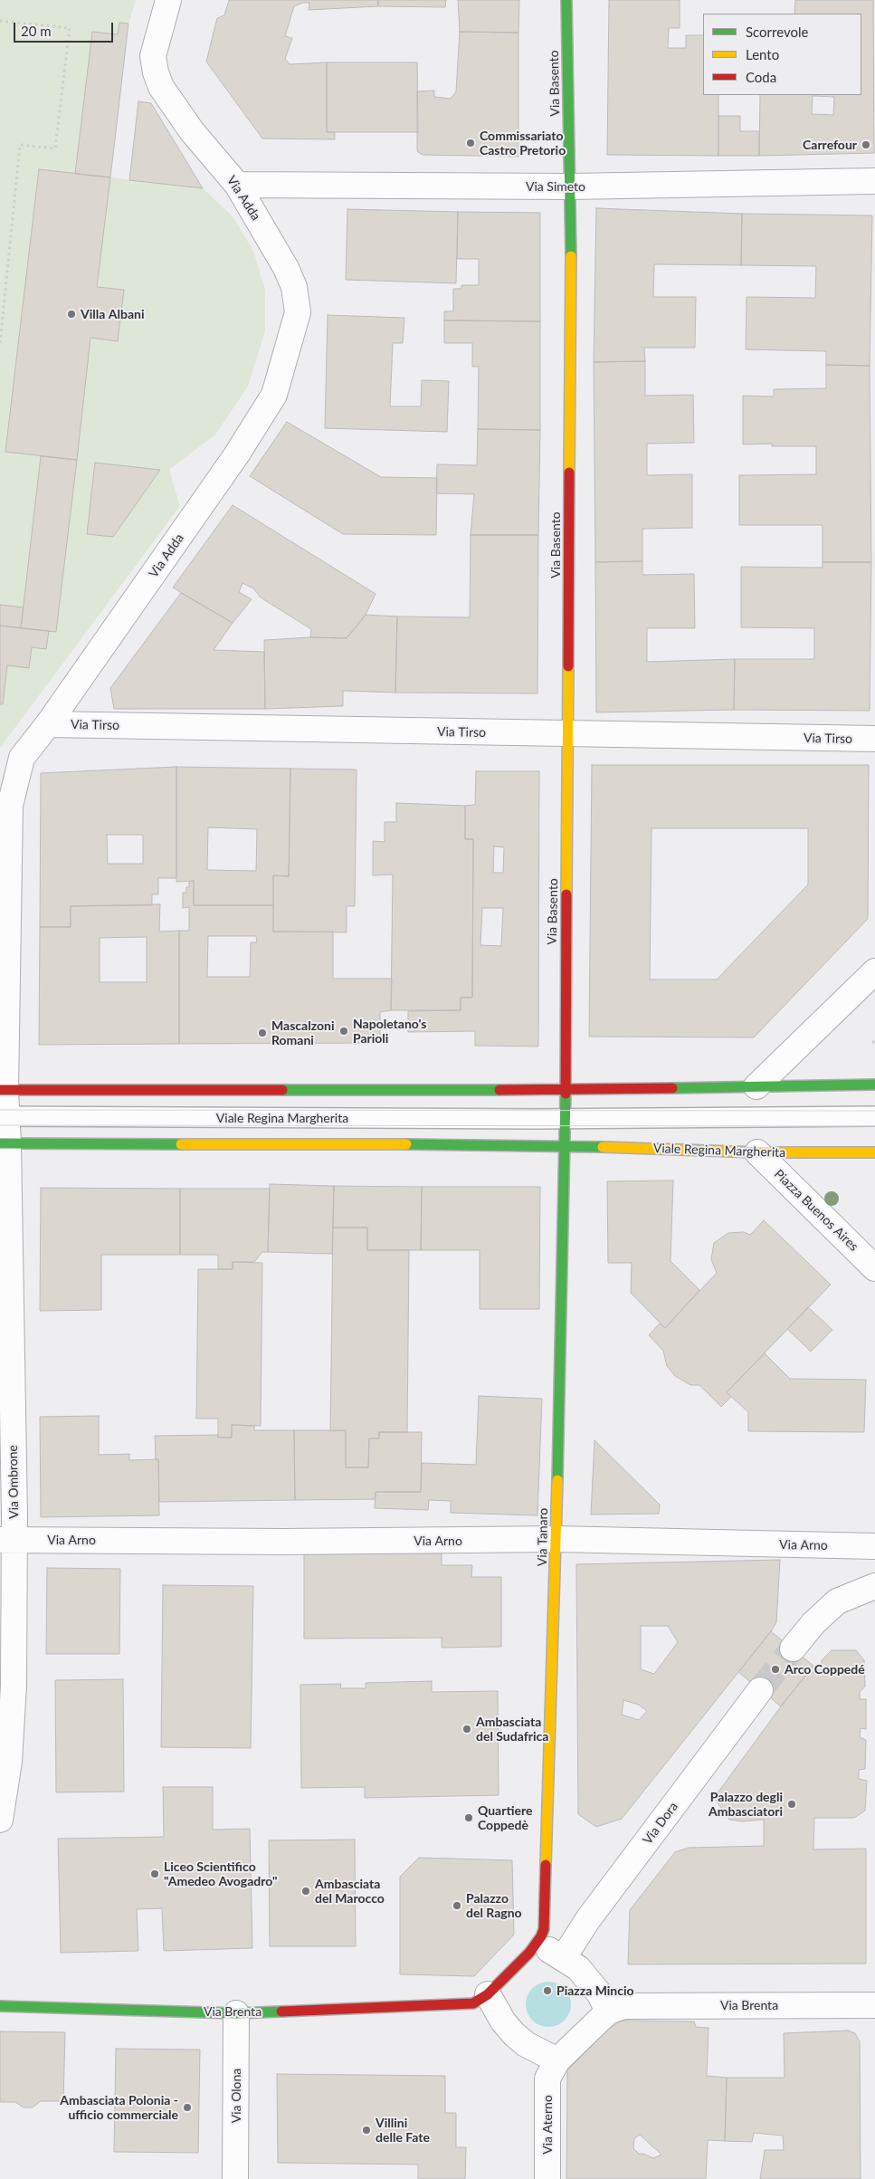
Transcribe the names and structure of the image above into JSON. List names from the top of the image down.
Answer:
{
  "streets": {
    "street": [
      "Via Basento",
      "Via Simeto",
      "Via Adda",
      "Via Tirso",
      "Viale Regina Margherita",
      "Piazza Buenos Aires",
      "Via Ombrone",
      "Via Tanaro",
      "Via Arno",
      "Via Dora",
      "Via Brenta",
      "Via Olona",
      "Via Aterno"
    ]
  },
  "crossings": [
    ["Via Basento", "Via Simeto"],
    ["Via Basento", "Via Tirso"],
    ["Via Simeto", "Via Adda"],
    ["Via Adda", "Via Tirso"],
    ["Via Adda", "Viale Regina Margherita"],
    ["Via Adda", "Via Ombrone"],
    ["Viale Regina Margherita", "Piazza Buenos Aires"],
    ["Viale Regina Margherita", "Via Ombrone"],
    ["Viale Regina Margherita", "Via Tanaro"],
    ["Via Ombrone", "Via Arno"],
    ["Via Tanaro", "Via Arno"],
    ["Via Brenta", "Via Olona"]
  ],
  "places": [
    "Commissariato Castro Pretorio",
    "Carrefour",
    "Villa Albani",
    "Napoletano's Parioli",
    "Mascalzoni Romani",
    "Arco Coppedé",
    "Ambasciata del Sudafrica",
    "Palazzo degli Ambasciatori",
    "Quartiere Coppedè",
    "Liceo Scientifico \"Amedeo Avogadro\"",
    "Ambasciata del Marocco",
    "Palazzo del Ragno",
    "Piazza Mincio",
    "Ambasciata Polonia - ufficio commerciale",
    "Villini delle Fate"
  ],
  "legend": ["Scorrevole", "Lento", "Coda"],
  "scale_bar": "20 m"
}
